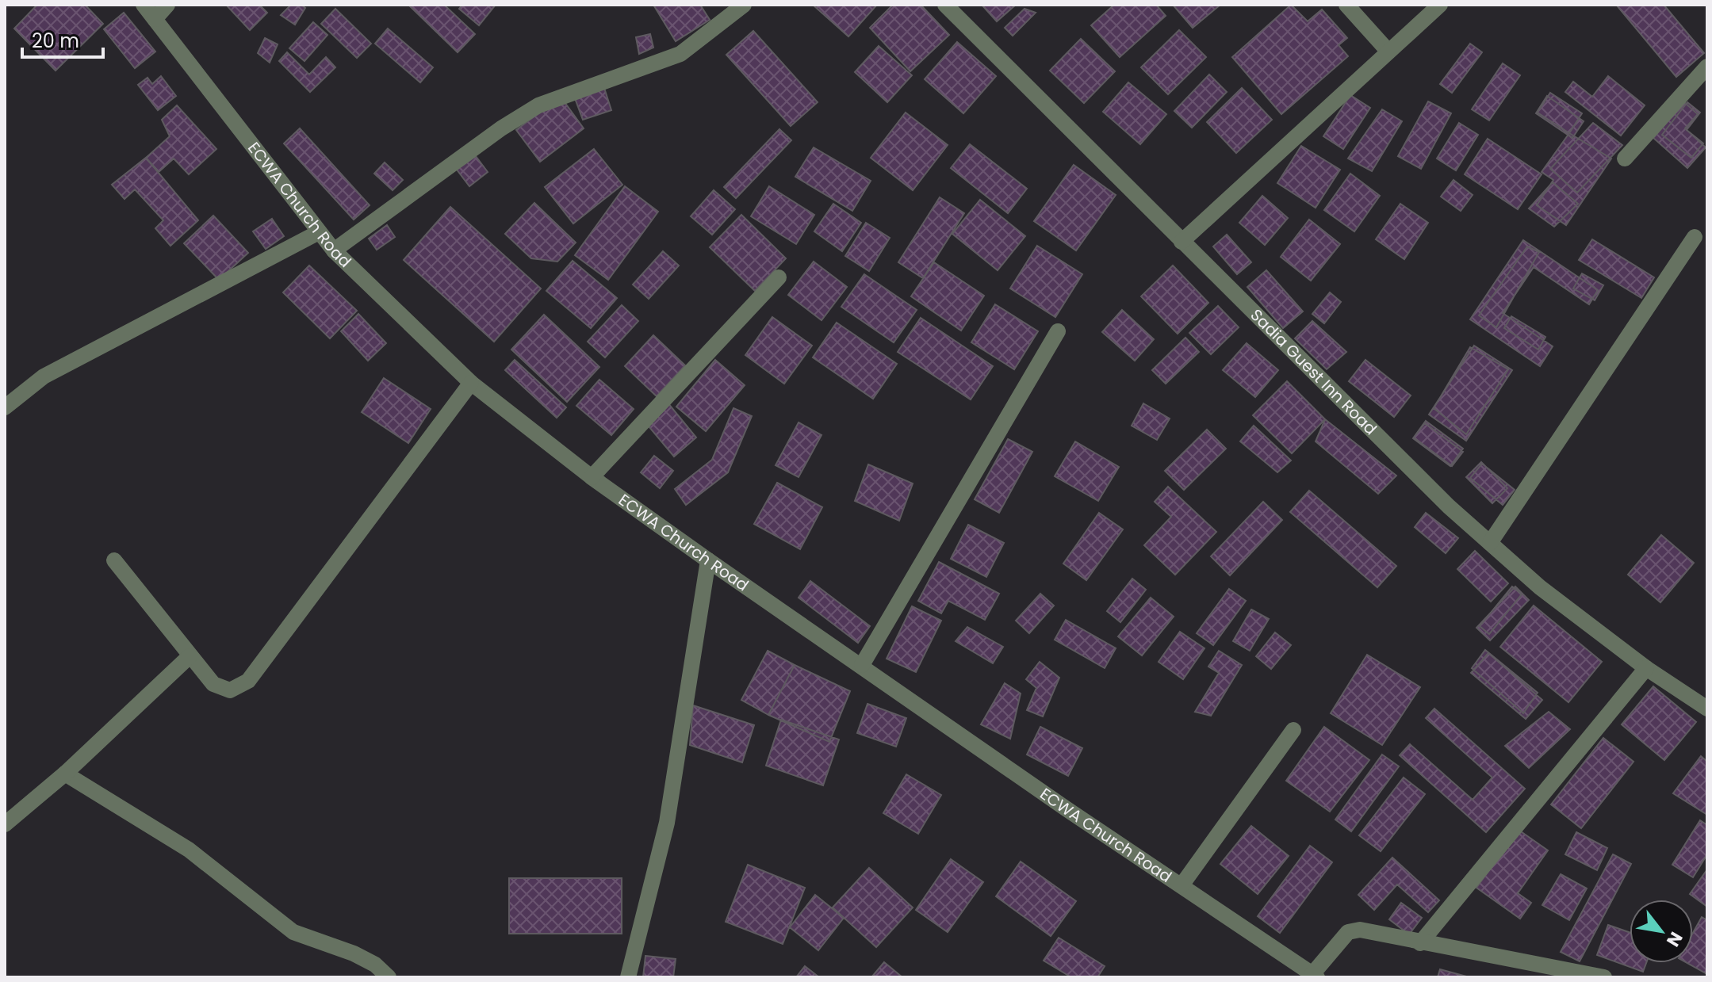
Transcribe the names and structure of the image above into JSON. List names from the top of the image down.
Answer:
{
  "streets": {
    "street": ["ECWA Church Road", "Sadia Guest Inn Road"]
  },
  "scale_bar": "20 m",
  "north": "bottom right"
}
